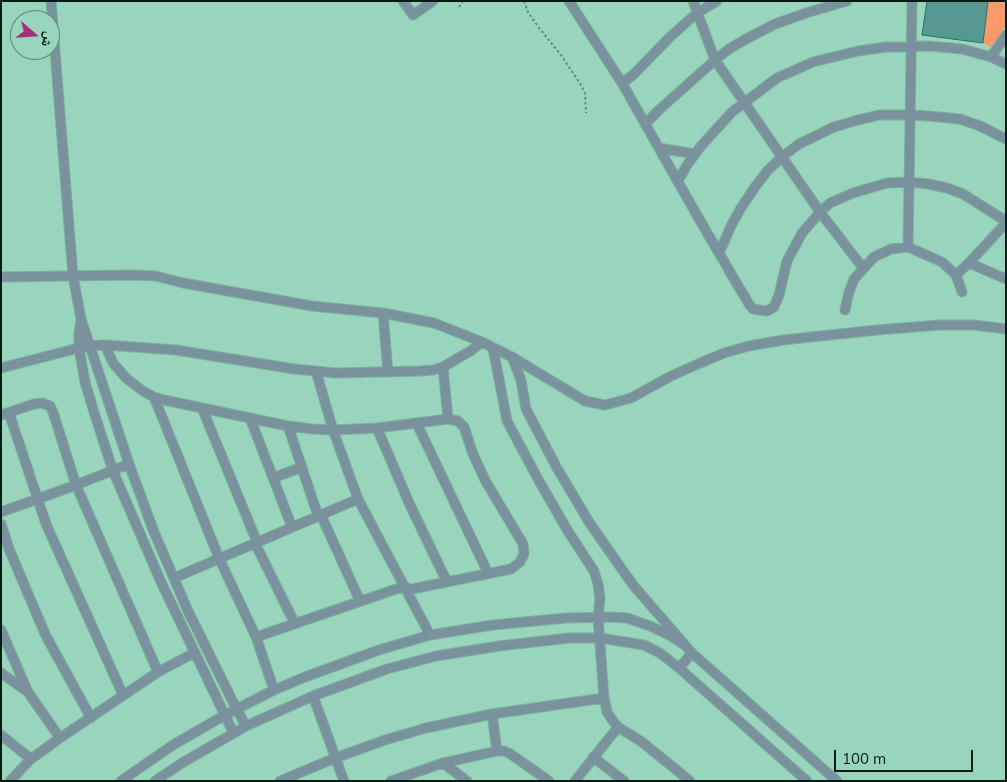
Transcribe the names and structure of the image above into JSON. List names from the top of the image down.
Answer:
{
  "scale_bar": "100 m",
  "north": "right"
}
